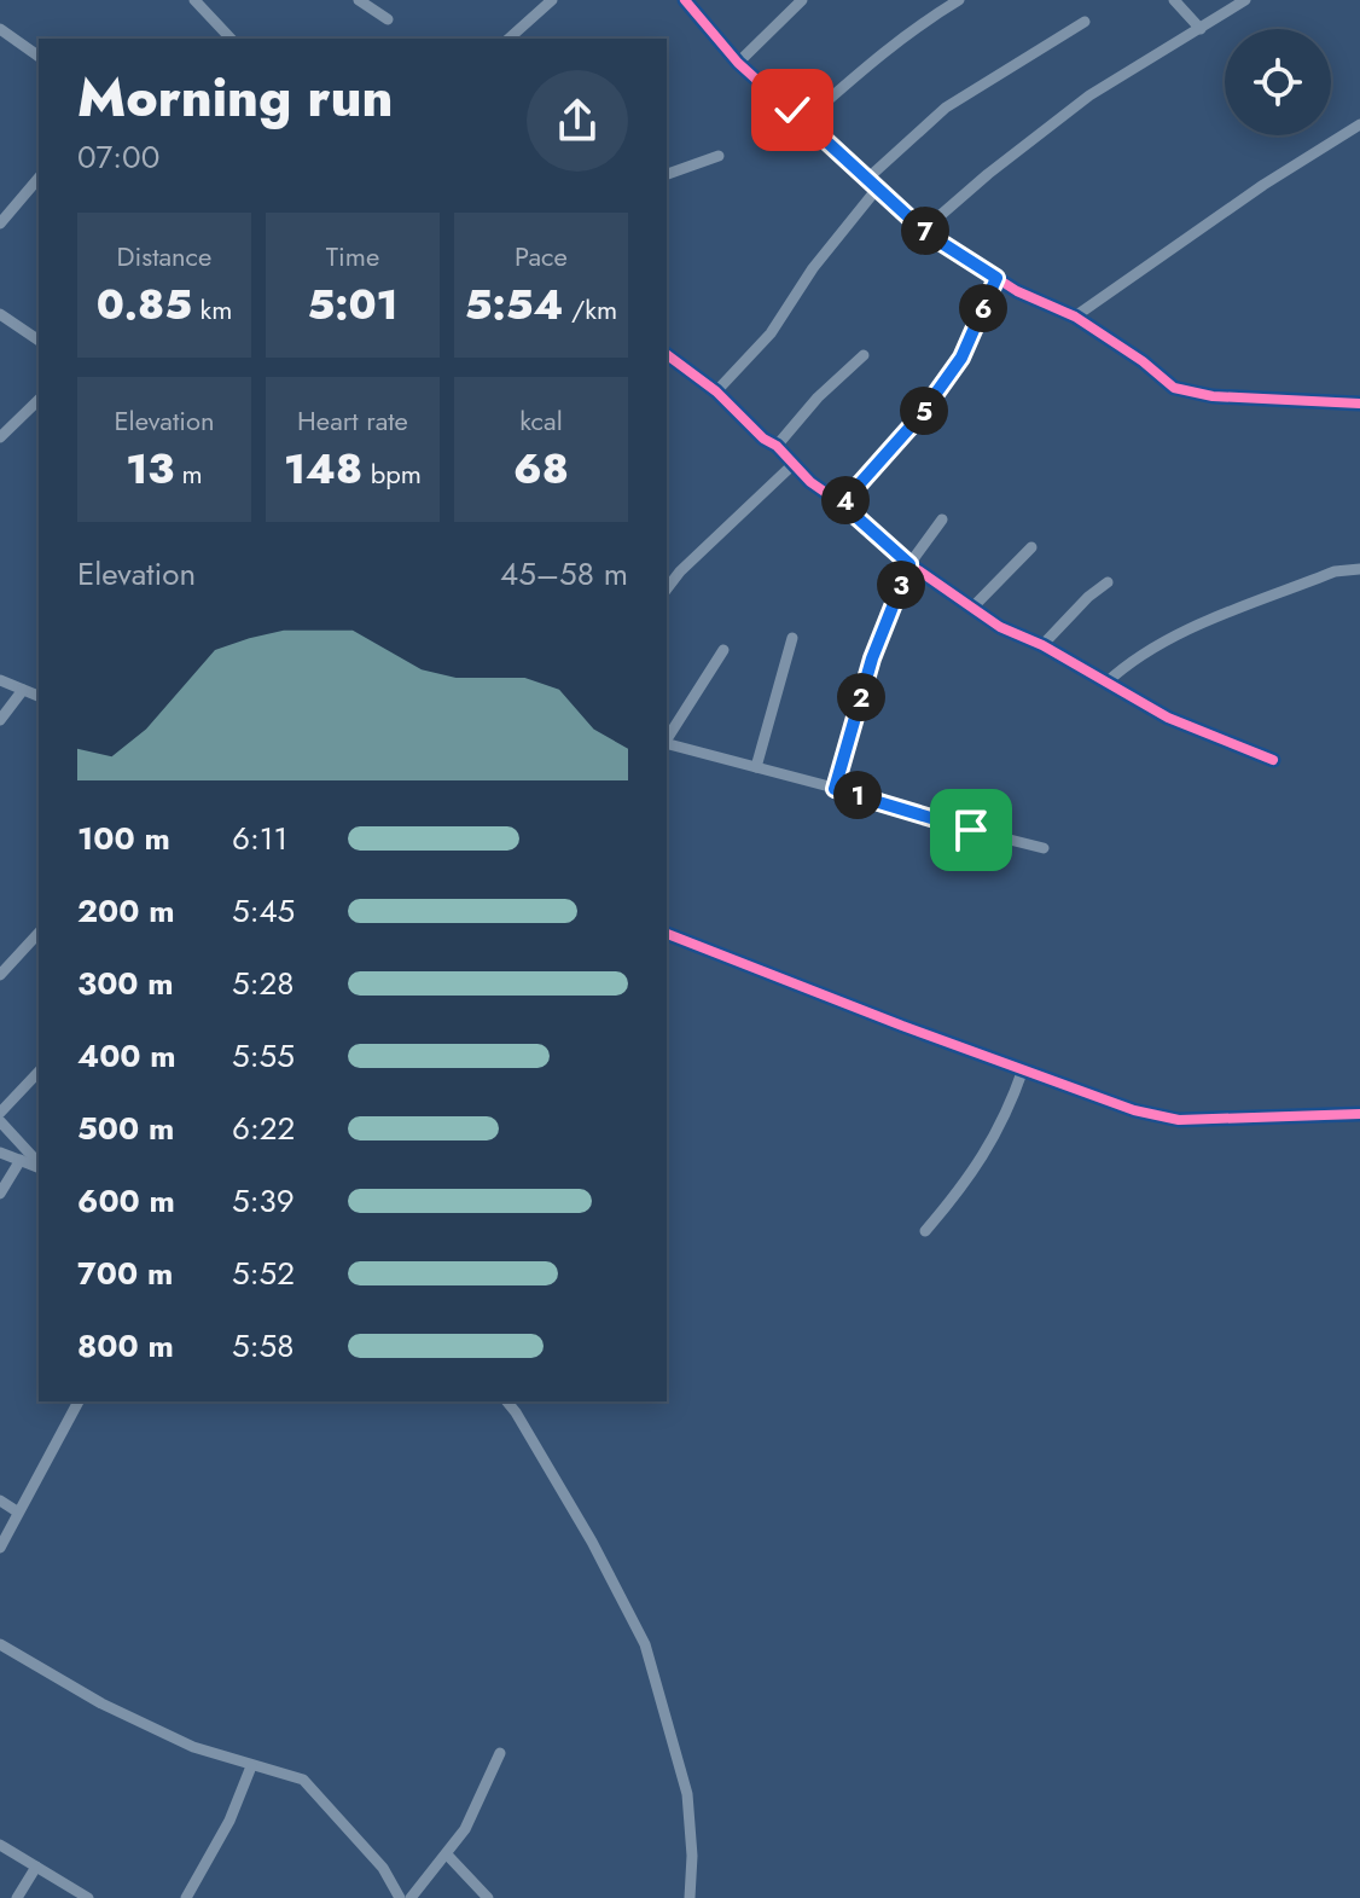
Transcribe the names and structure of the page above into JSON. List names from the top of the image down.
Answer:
{
  "page": {
    "heading": ["Morning run", "07:00"],
    "stats": [
      ["Distance", "0.85 km"],
      ["Time", "5:01"],
      ["Pace", "5:54 /km"],
      ["Elevation", "13 m"],
      ["Heart rate", "148 bpm"],
      ["kcal", "68"]
    ],
    "pins": [
      "7",
      "6",
      "5",
      "4",
      "3",
      "2",
      "1"
    ],
    "chart": ["Elevation", "45–58 m"],
    "list": [
      {
        "name": "100 m",
        "note": "6:11"
      },
      {
        "name": "200 m",
        "note": "5:45"
      },
      {
        "name": "300 m",
        "note": "5:28"
      },
      {
        "name": "400 m",
        "note": "5:55"
      },
      {
        "name": "500 m",
        "note": "6:22"
      },
      {
        "name": "600 m",
        "note": "5:39"
      },
      {
        "name": "700 m",
        "note": "5:52"
      },
      {
        "name": "800 m",
        "note": "5:58"
      }
    ]
  }
}
